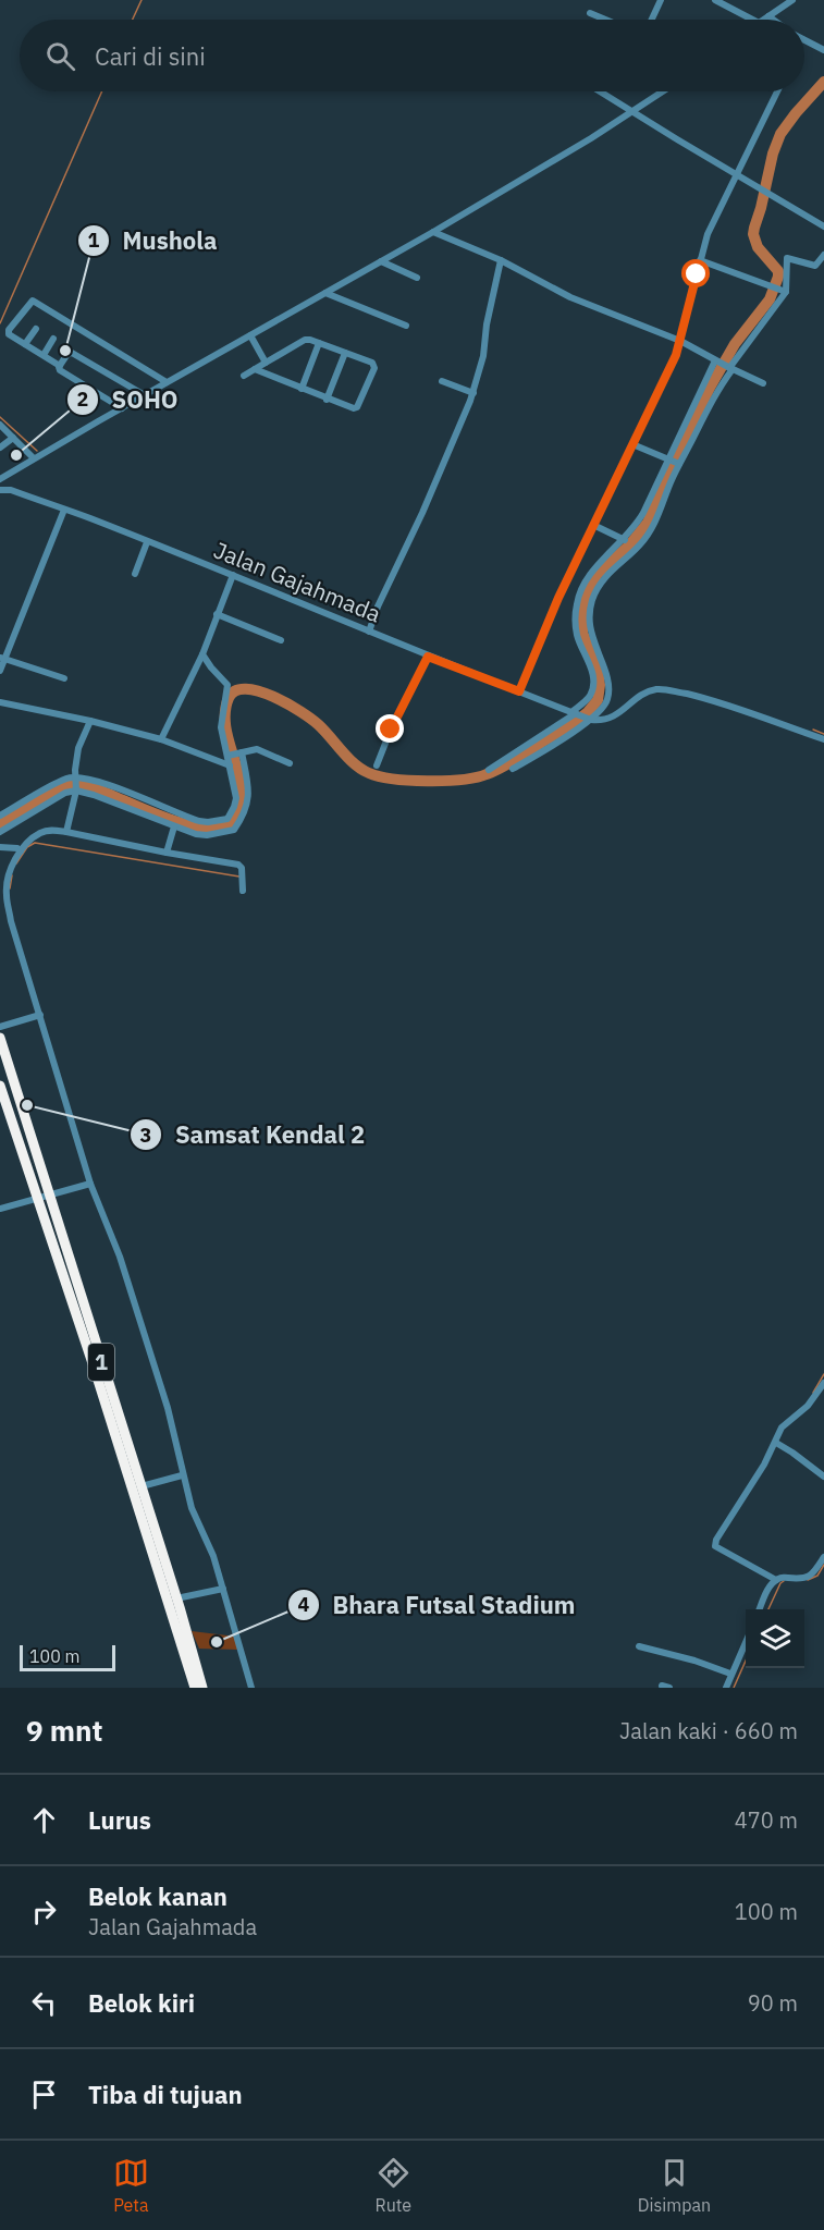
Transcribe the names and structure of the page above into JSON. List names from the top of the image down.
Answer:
{
  "streets": {
    "highway": ["1"],
    "street": ["Jalan Gajahmada"]
  },
  "places": [
    "Mushola",
    "SOHO",
    "Samsat Kendal 2",
    "Bhara Futsal Stadium"
  ],
  "scale_bar": "100 m",
  "page": {
    "search": "Cari di sini",
    "scale": "100 m",
    "heading": ["9 mnt", "Jalan kaki · 660 m"],
    "list": [
      ["Lurus", "470 m"],
      ["Belok kanan", "Jalan Gajahmada", "100 m"],
      ["Belok kiri", "90 m"],
      "Tiba di tujuan"
    ],
    "nav": ["Peta", "Rute", "Disimpan"]
  }
}
